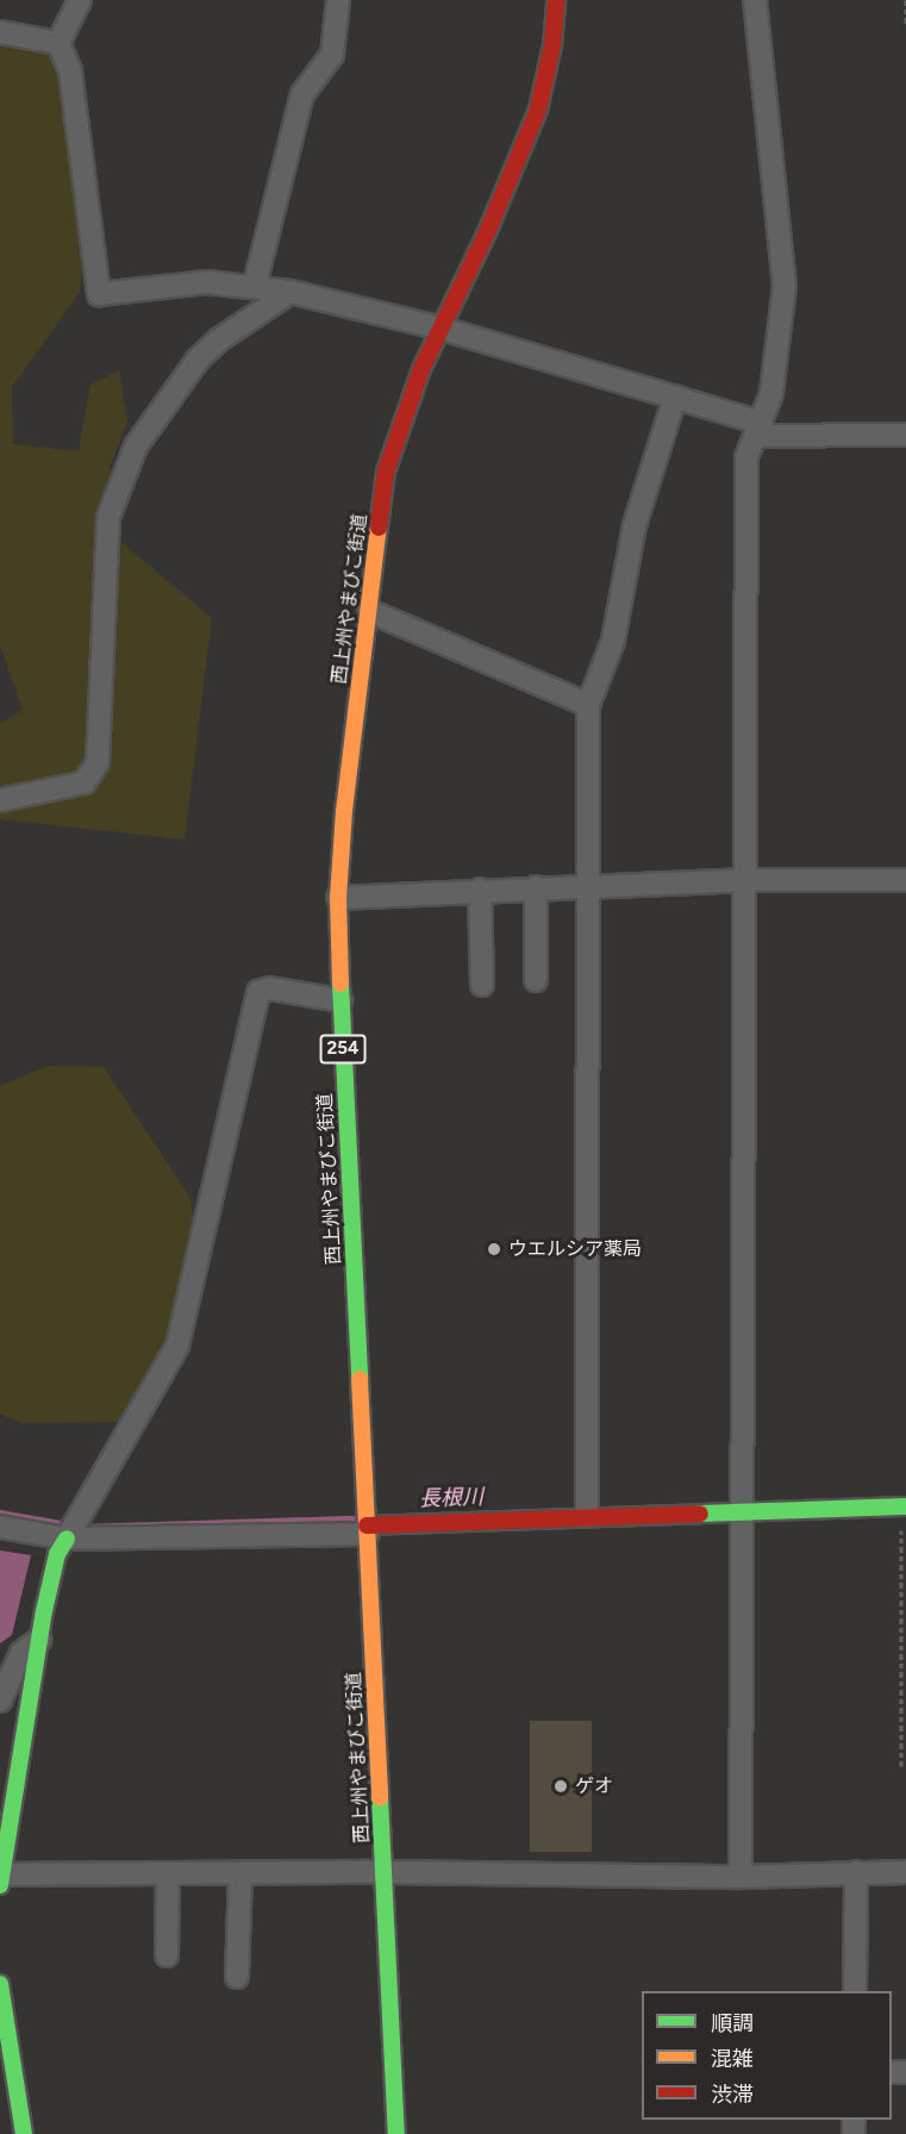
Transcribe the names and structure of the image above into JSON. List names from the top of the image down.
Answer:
{
  "streets": {
    "main road": ["西上州やまびこ街道", "254"]
  },
  "water": ["長根川"],
  "places": ["ウエルシア薬局", "ゲオ"],
  "legend": ["順調", "混雑", "渋滞"]
}
